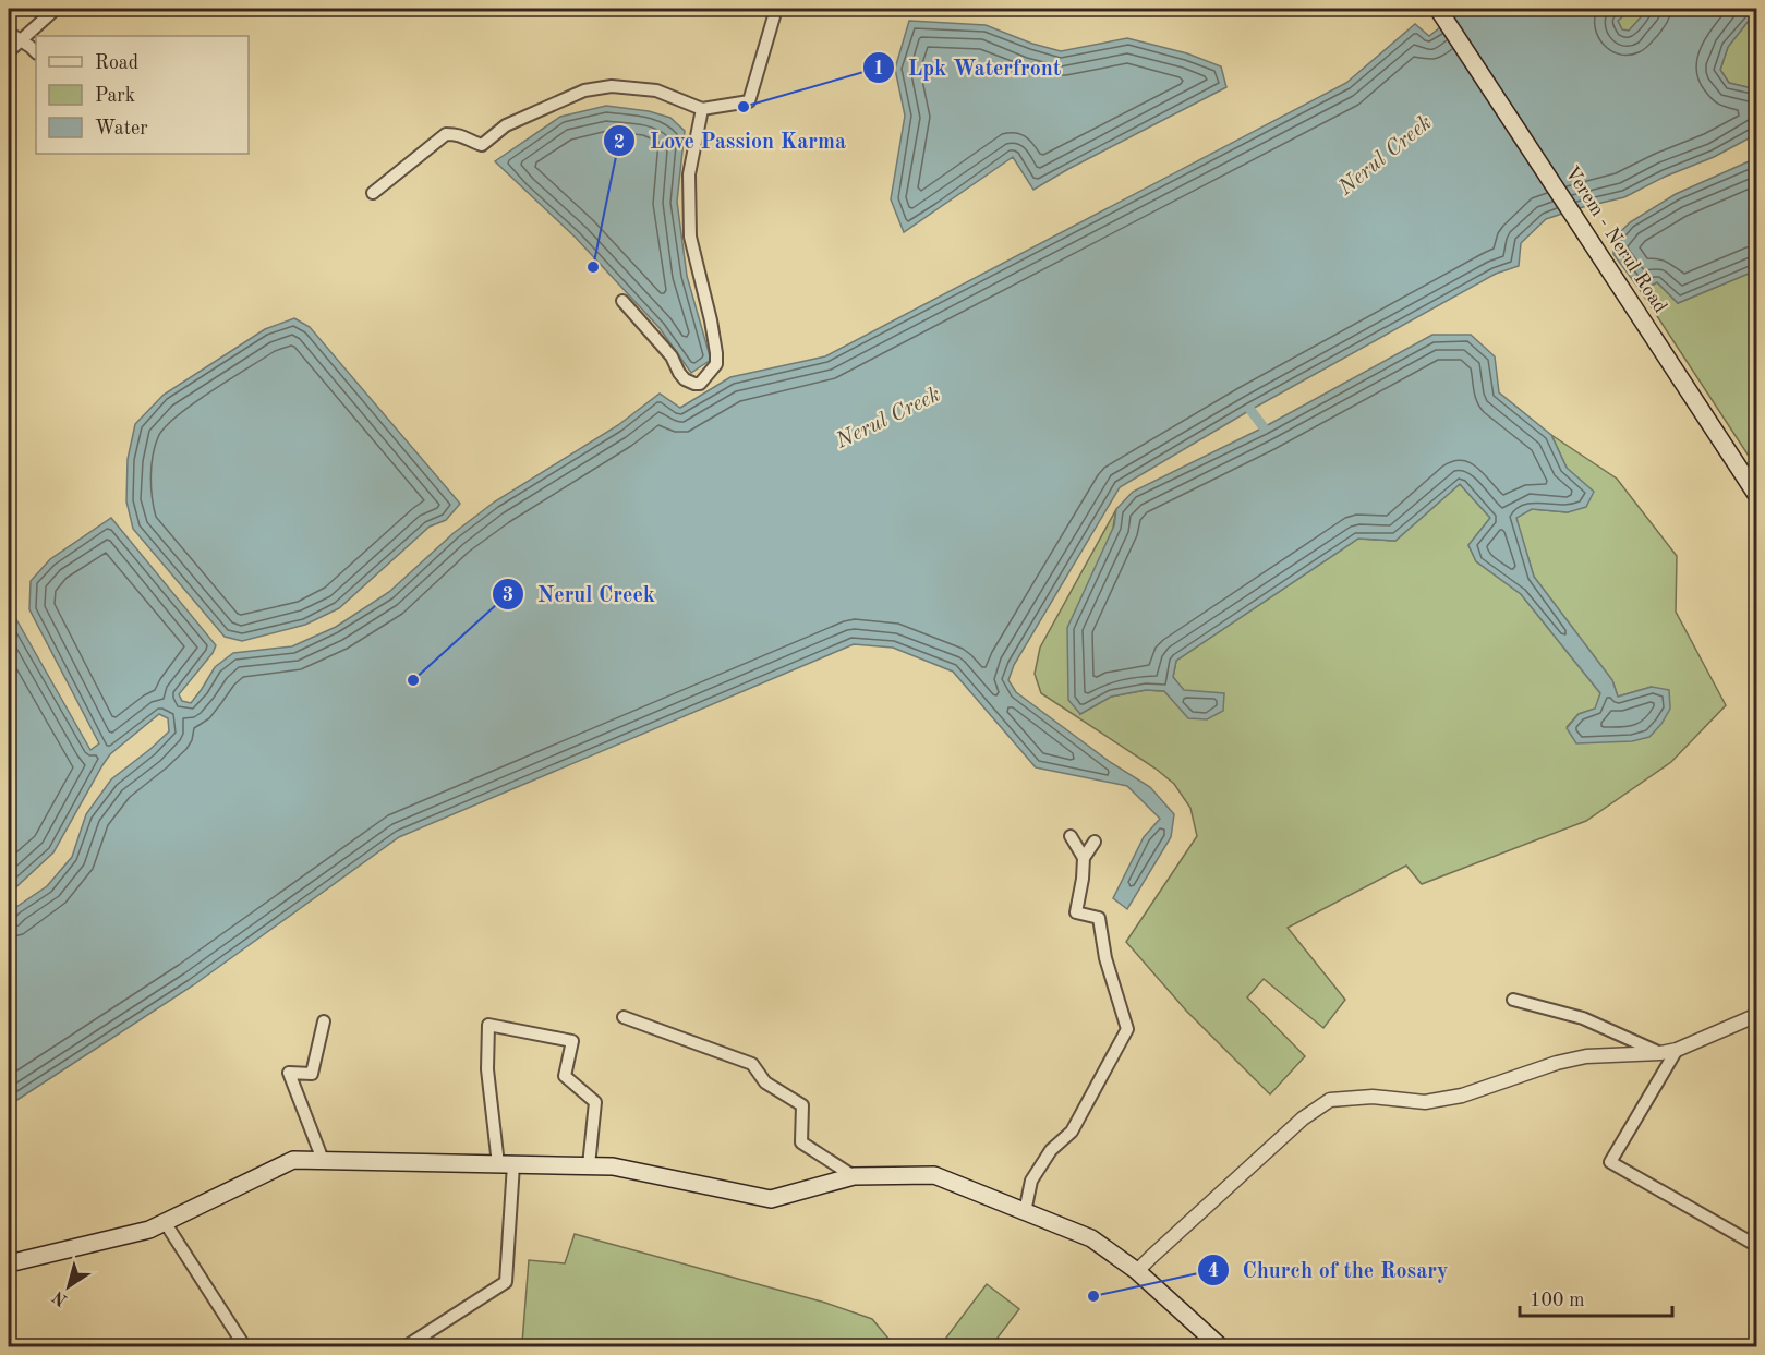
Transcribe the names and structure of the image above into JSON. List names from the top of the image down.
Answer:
{
  "streets": {
    "main road": ["Verem - Nerul Road"]
  },
  "water": ["Nerul Creek"],
  "places": [
    "Lpk Waterfront",
    "Love Passion Karma",
    "Nerul Creek",
    "Church of the Rosary"
  ],
  "legend": ["Road", "Park", "Water"],
  "scale_bar": "100 m",
  "north": "bottom left"
}
